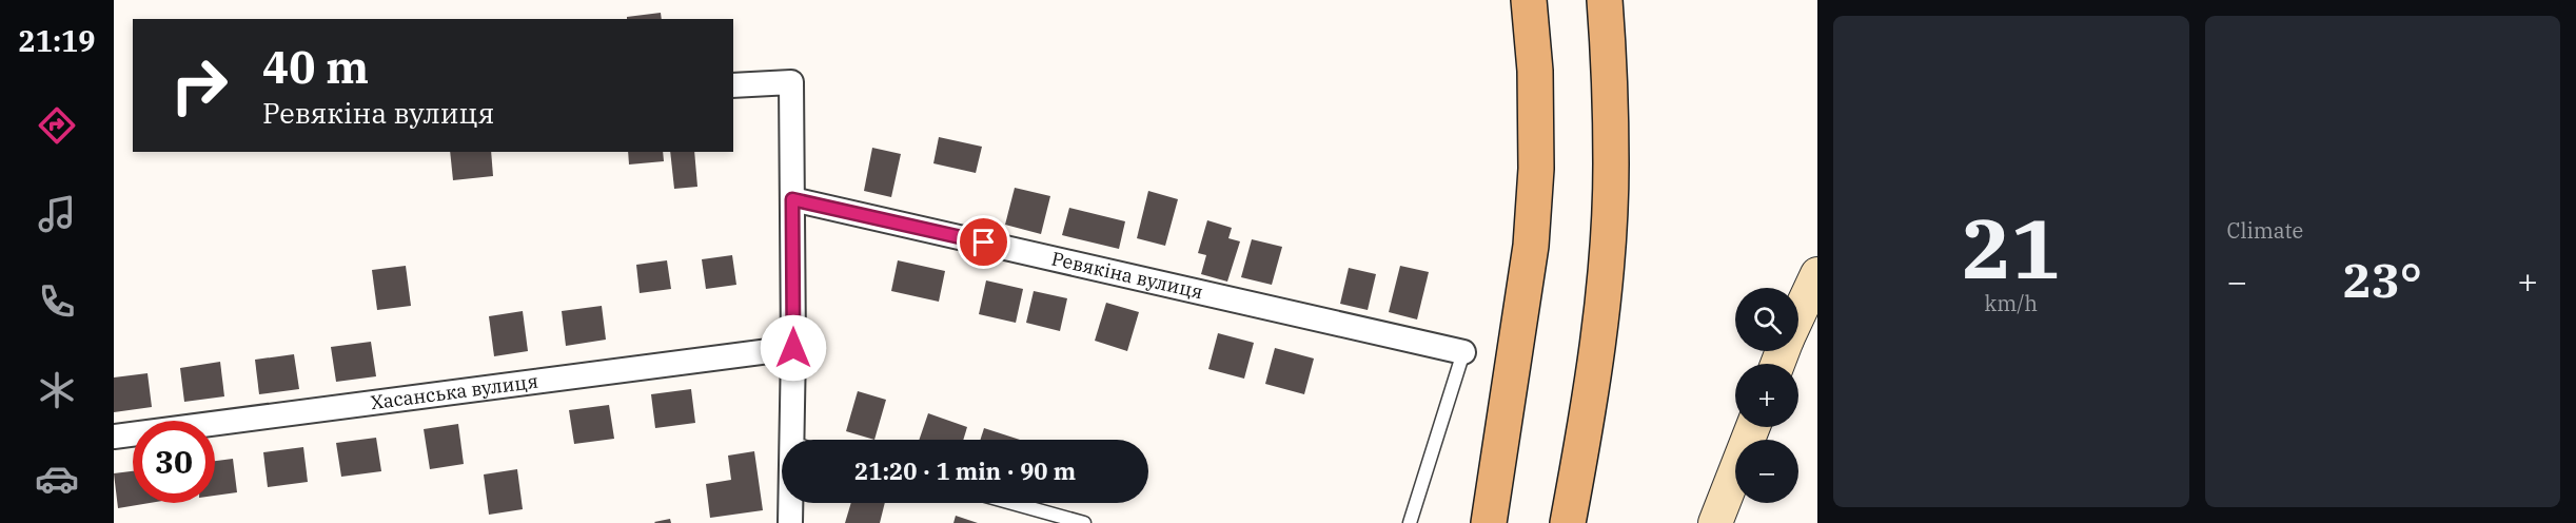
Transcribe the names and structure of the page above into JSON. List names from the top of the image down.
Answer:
{
  "streets": {
    "street": ["Ревякiна вулиця", "Хасанська вулиця"]
  },
  "page": {
    "tabs": "21:19",
    "tile": [
      ["21", "km/h"],
      "Climate"
    ],
    "turn": ["40 m", "Ревякiна вулиця"],
    "heat": ["−", "23°", "+"],
    "map_buttons": ["+", "−"],
    "limit": "30",
    "trip": "21:20 · 1 min · 90 m"
  }
}
